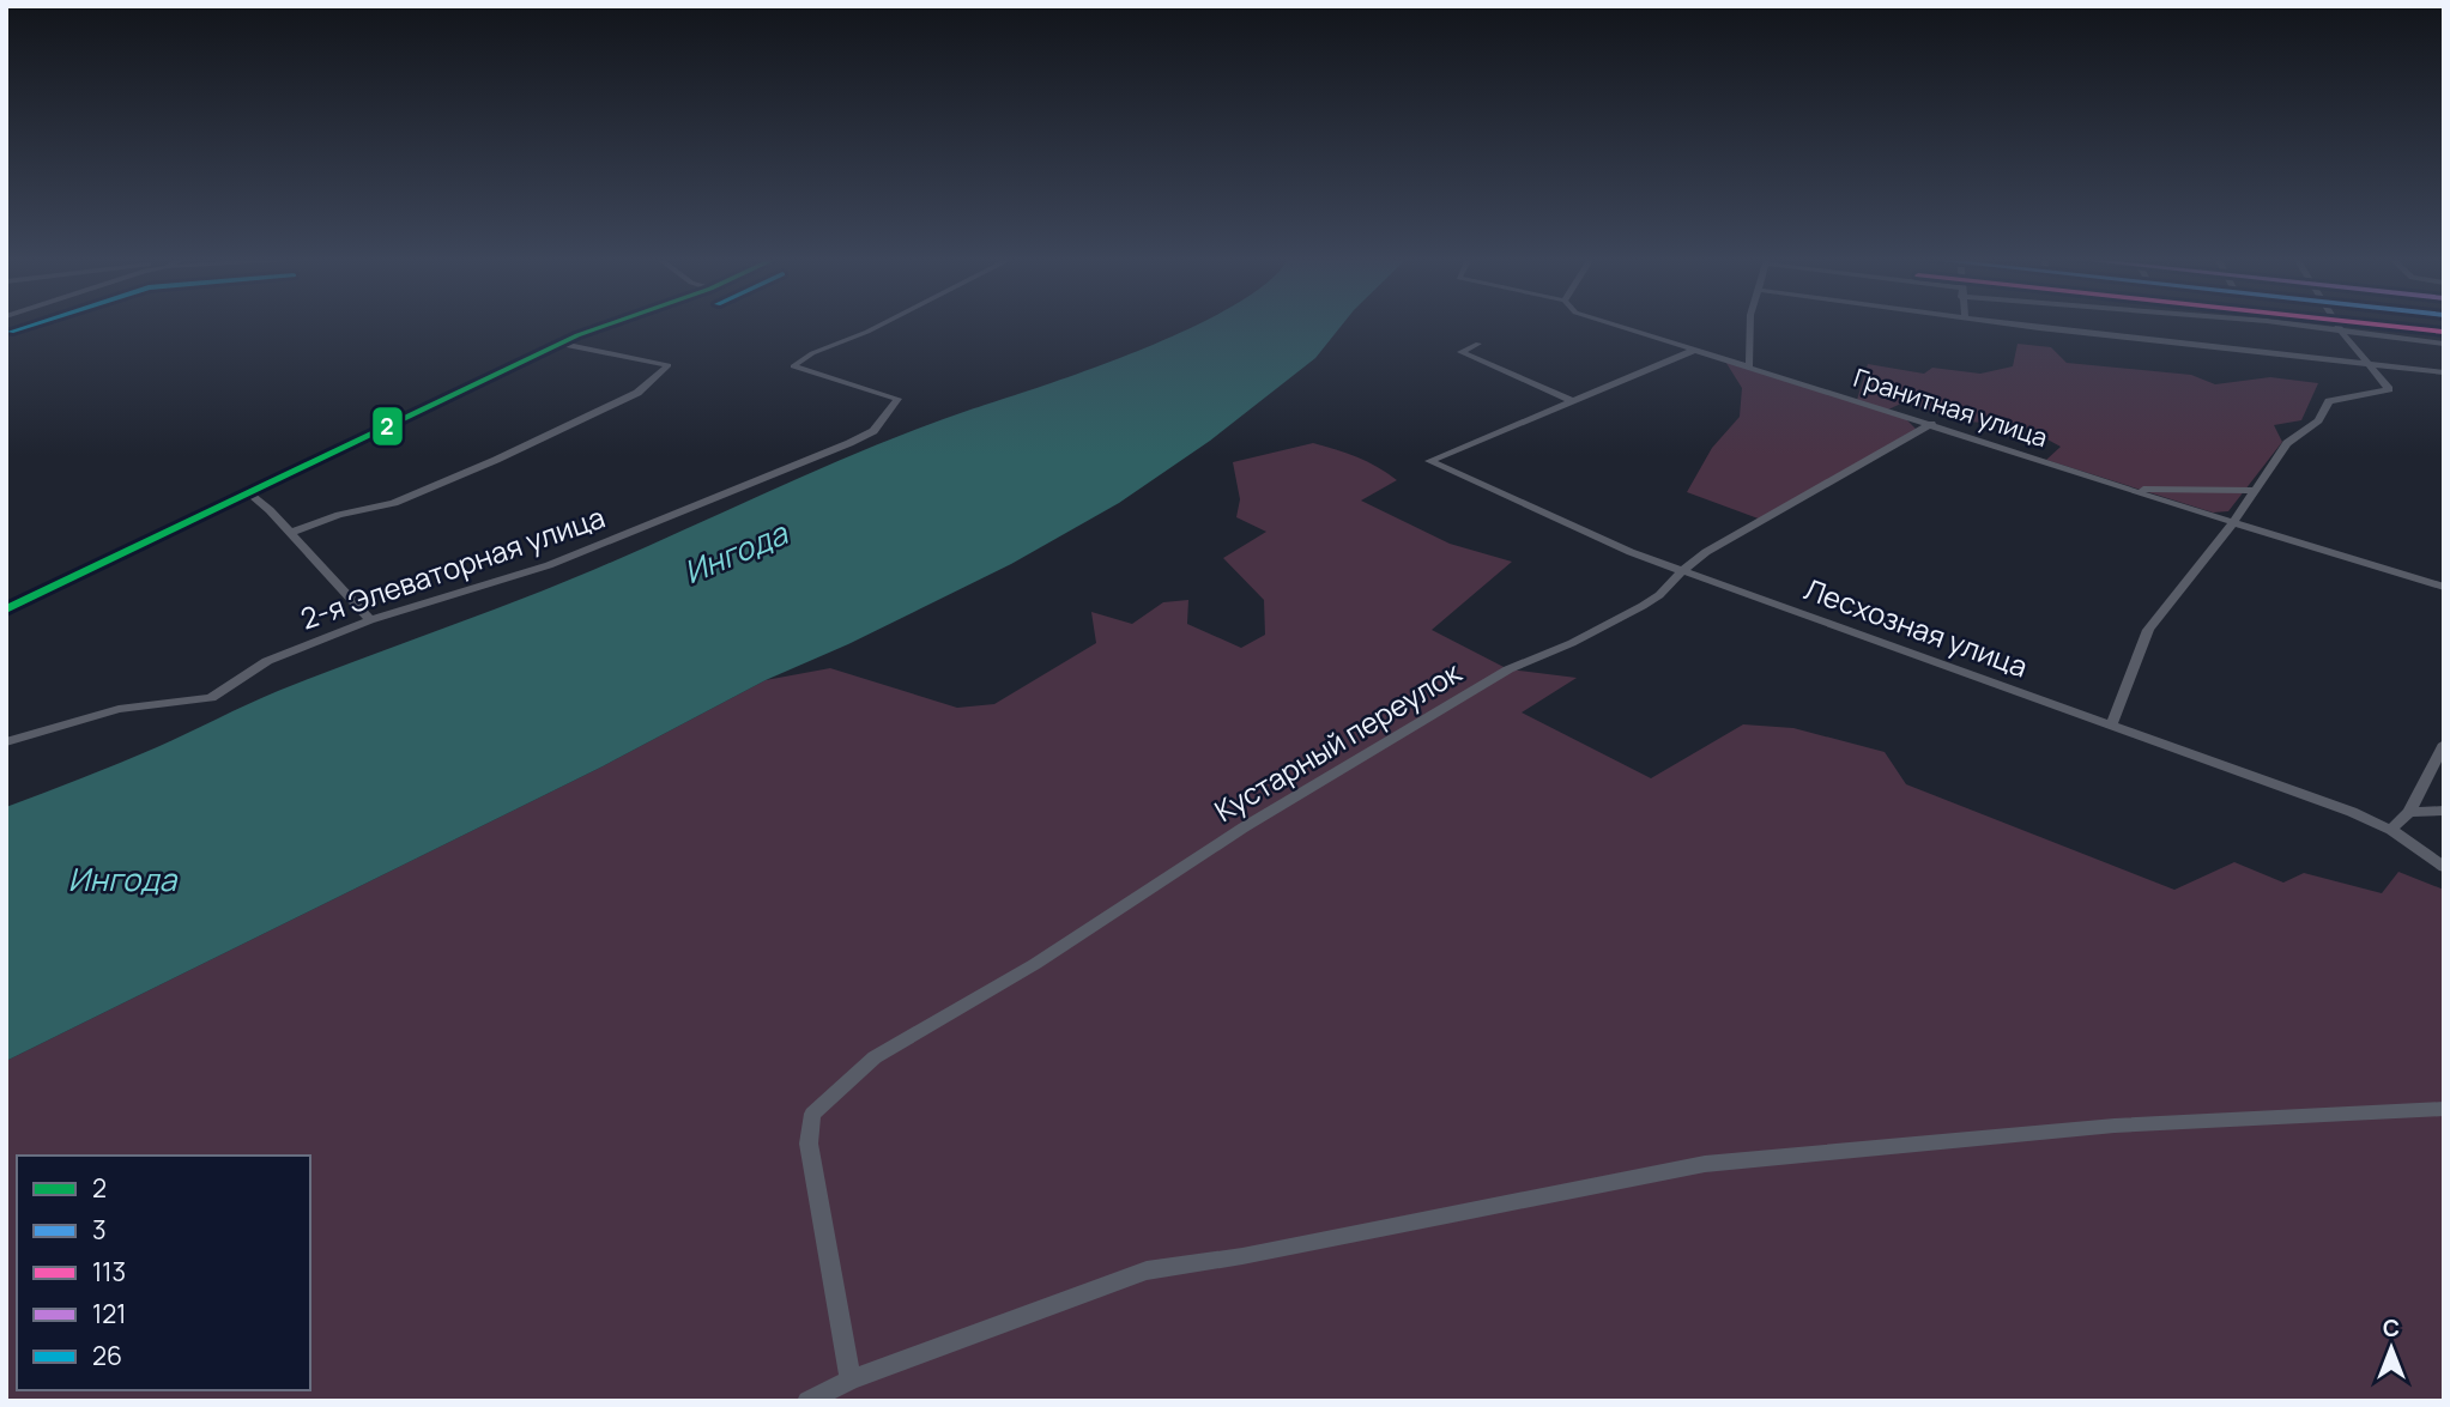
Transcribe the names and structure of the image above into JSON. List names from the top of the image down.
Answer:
{
  "streets": {
    "street": [
      "Гранитная улица",
      "2-я Элеваторная улица",
      "Лесхозная улица",
      "Кустарный переулок"
    ]
  },
  "crossings": [
    ["Гранитная улица", "Кустарный переулок"],
    ["Лесхозная улица", "Кустарный переулок"]
  ],
  "water": ["Ингода"],
  "lines": ["transit line 2", "transit line 113", "transit line 26"],
  "legend": [
    "2",
    "3",
    "113",
    "121",
    "26"
  ],
  "north": "top"
}
